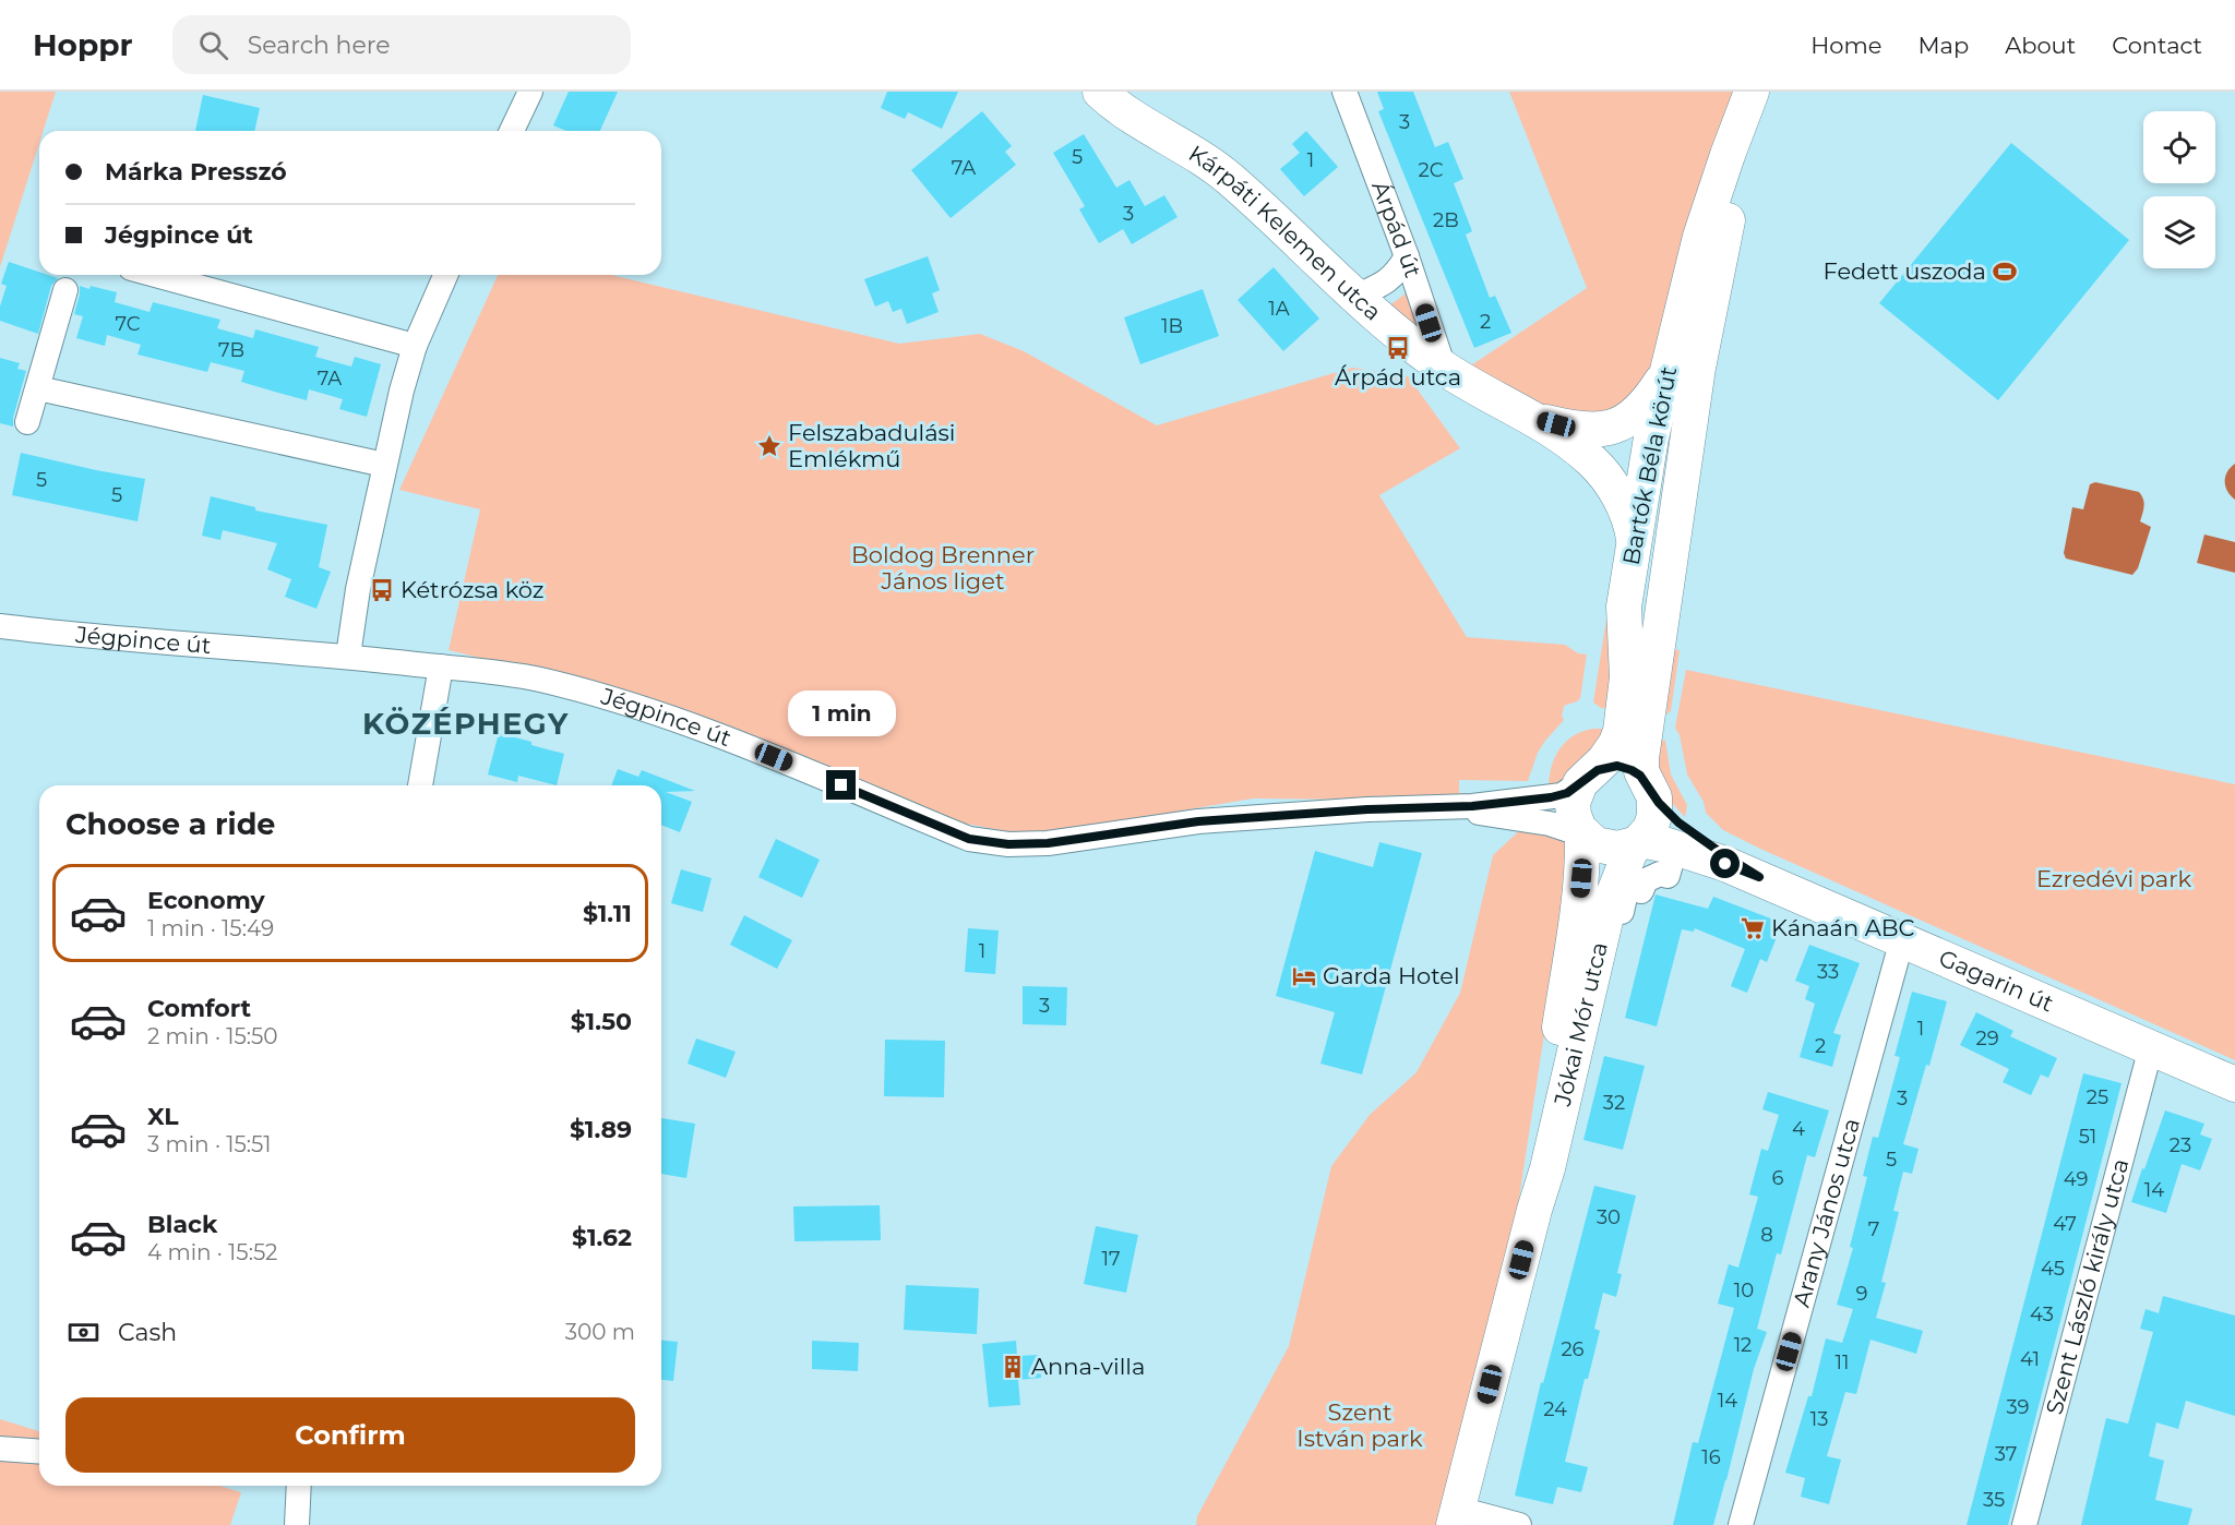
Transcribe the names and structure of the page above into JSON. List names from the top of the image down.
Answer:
{
  "streets": {
    "street": [
      "Árpád út",
      "Kárpáti Kelemen utca",
      "Bartók Béla körút",
      "Jégpince út",
      "Gagarin út",
      "Jókai Mór utca",
      "Arany János utca",
      "Szent László király utca"
    ]
  },
  "crossings": [
    ["Árpád út", "Kárpáti Kelemen utca"],
    ["Kárpáti Kelemen utca", "Bartók Béla körút"],
    ["Bartók Béla körút", "Jégpince út"],
    ["Bartók Béla körút", "Gagarin út"],
    ["Bartók Béla körút", "Jókai Mór utca"],
    ["Jégpince út", "Gagarin út"],
    ["Jégpince út", "Jókai Mór utca"],
    ["Gagarin út", "Jókai Mór utca"],
    ["Gagarin út", "Arany János utca"],
    ["Gagarin út", "Szent László király utca"]
  ],
  "districts": ["KÖZÉPHEGY"],
  "parks": ["Boldog Brenner János liget", "Ezredévi park", "Szent István park"],
  "places": {
    "sports": ["Fedett uszoda"],
    "bus stop": ["Árpád utca", "Kétrózsa köz"],
    "place": ["Felszabadulási Emlékmű"],
    "supermarket": ["Kánaán ABC"],
    "hotel": ["Garda Hotel"],
    "building": ["Anna-villa"]
  },
  "house_numbers": [
    "3",
    "5",
    "1",
    "7A",
    "2C",
    "3",
    "2B",
    "1A",
    "2",
    "7C",
    "1B",
    "7B",
    "7A",
    "5",
    "5",
    "1",
    "33",
    "3",
    "1",
    "29",
    "2",
    "25",
    "3",
    "32",
    "4",
    "51",
    "23",
    "5",
    "6",
    "49",
    "14",
    "30",
    "47",
    "7",
    "8",
    "17",
    "45",
    "10",
    "9",
    "43",
    "12",
    "26",
    "41",
    "11",
    "14",
    "39",
    "24",
    "13",
    "37",
    "16",
    "35"
  ],
  "page": {
    "header": "Hoppr",
    "search": "Search here",
    "nav": [
      "Home",
      "Map",
      "About",
      "Contact"
    ],
    "banner": ["Márka Presszó", "Jégpince út"],
    "bubble": "1 min",
    "heading": "Choose a ride",
    "list": [
      {
        "name": "Economy",
        "note": "1 min · 15:49",
        "value": "$1.11"
      },
      {
        "name": "Comfort",
        "note": "2 min · 15:50",
        "value": "$1.50"
      },
      {
        "name": "XL",
        "note": "3 min · 15:51",
        "value": "$1.89"
      },
      {
        "name": "Black",
        "note": "4 min · 15:52",
        "value": "$1.62"
      }
    ],
    "pay": ["Cash", "300 m"],
    "buttons": "Confirm"
  }
}
